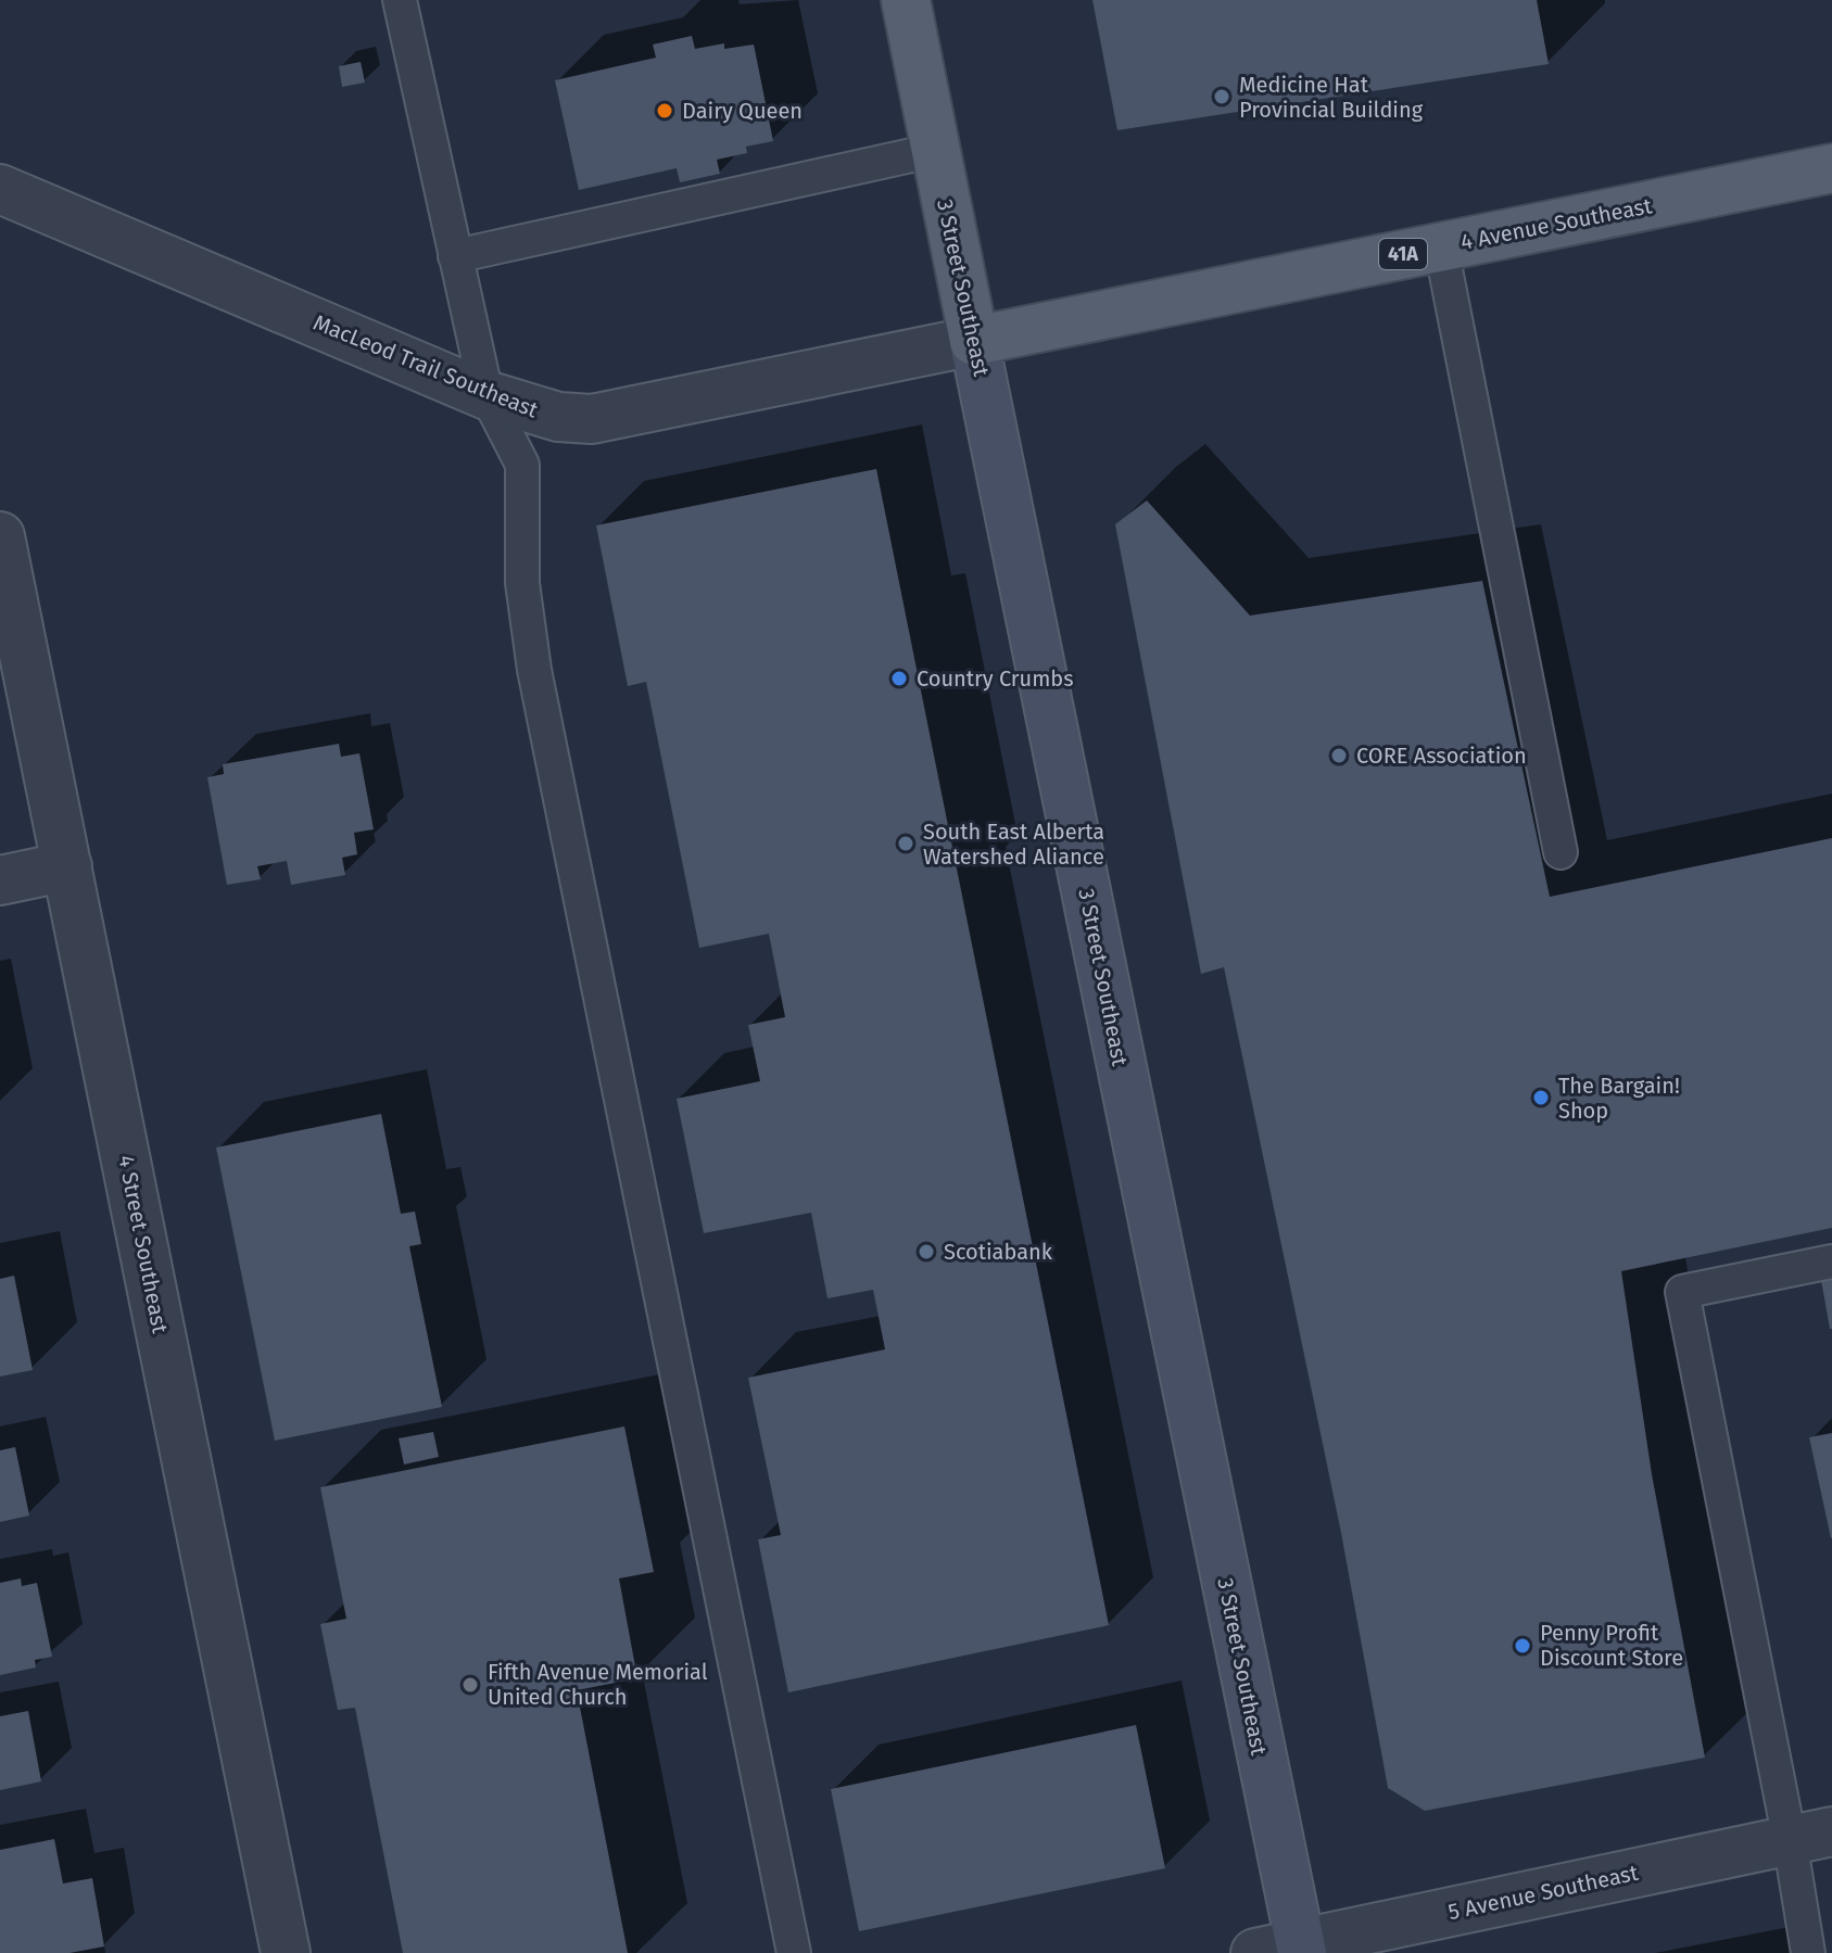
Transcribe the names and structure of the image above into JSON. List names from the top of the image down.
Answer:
{
  "streets": {
    "main road": ["4 Avenue Southeast", "41A", "3 Street Southeast"],
    "street": ["MacLeod Trail Southeast", "4 Street Southeast", "5 Avenue Southeast"]
  },
  "crossings": [
    ["4 Avenue Southeast", "3 Street Southeast"],
    ["4 Avenue Southeast", "MacLeod Trail Southeast"],
    ["3 Street Southeast", "MacLeod Trail Southeast"],
    ["3 Street Southeast", "5 Avenue Southeast"]
  ],
  "places": [
    "Medicine Hat Provincial Building",
    "Dairy Queen",
    "Country Crumbs",
    "CORE Association",
    "South East Alberta Watershed Aliance",
    "The Bargain! Shop",
    "Scotiabank",
    "Penny Profit Discount Store",
    "Fifth Avenue Memorial United Church"
  ]
}
